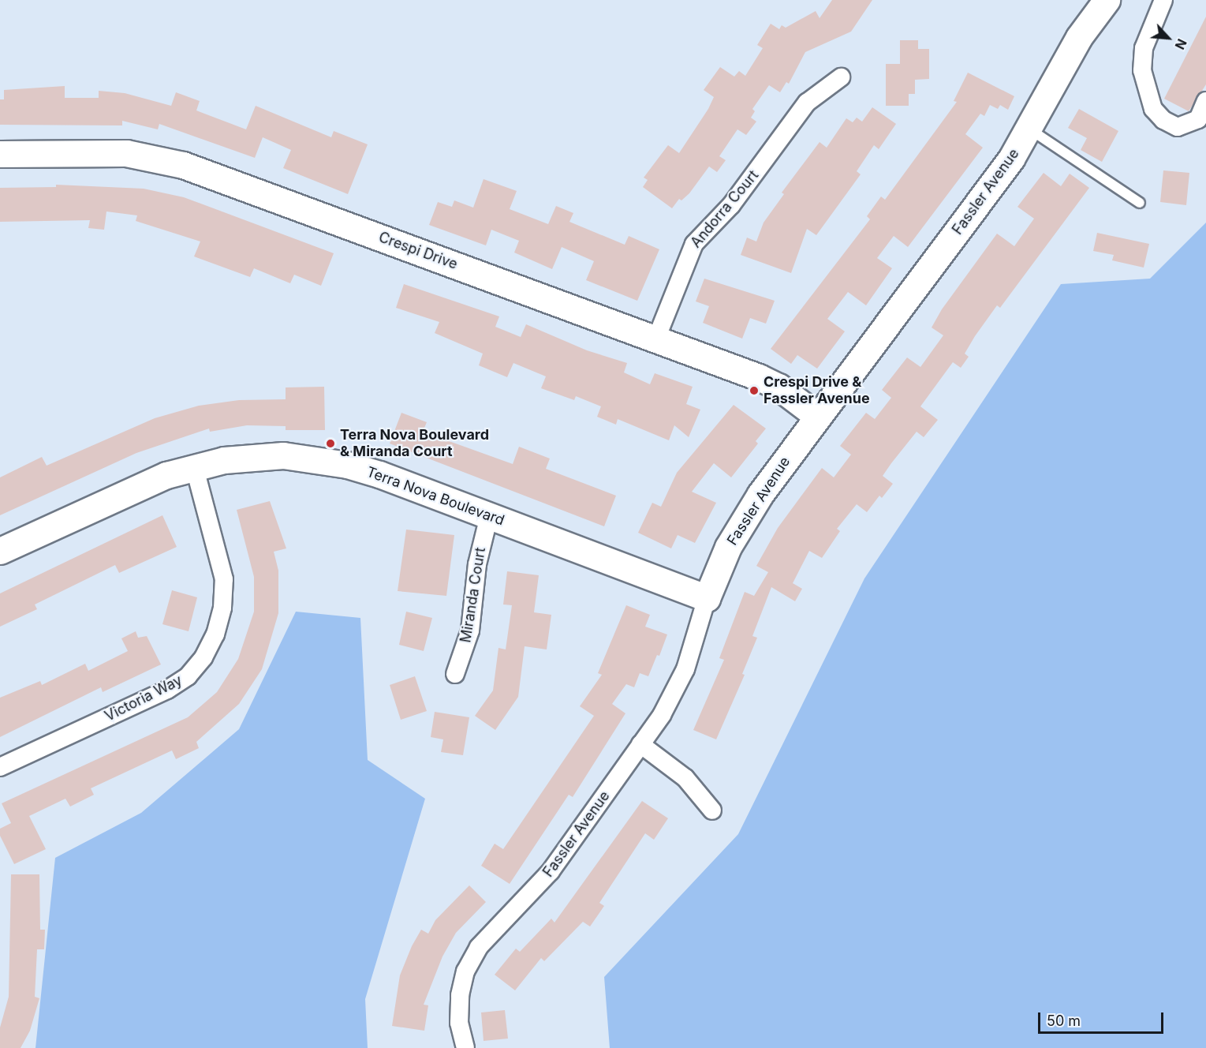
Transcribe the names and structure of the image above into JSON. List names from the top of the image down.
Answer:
{
  "streets": {
    "street": [
      "Fassler Avenue",
      "Andorra Court",
      "Crespi Drive",
      "Terra Nova Boulevard",
      "Miranda Court",
      "Victoria Way"
    ]
  },
  "crossings": [
    ["Fassler Avenue", "Crespi Drive"],
    ["Fassler Avenue", "Terra Nova Boulevard"],
    ["Andorra Court", "Crespi Drive"],
    ["Terra Nova Boulevard", "Miranda Court"],
    ["Terra Nova Boulevard", "Victoria Way"]
  ],
  "places": ["Crespi Drive & Fassler Avenue", "Terra Nova Boulevard & Miranda Court"],
  "scale_bar": "50 m",
  "north": "bottom right"
}
